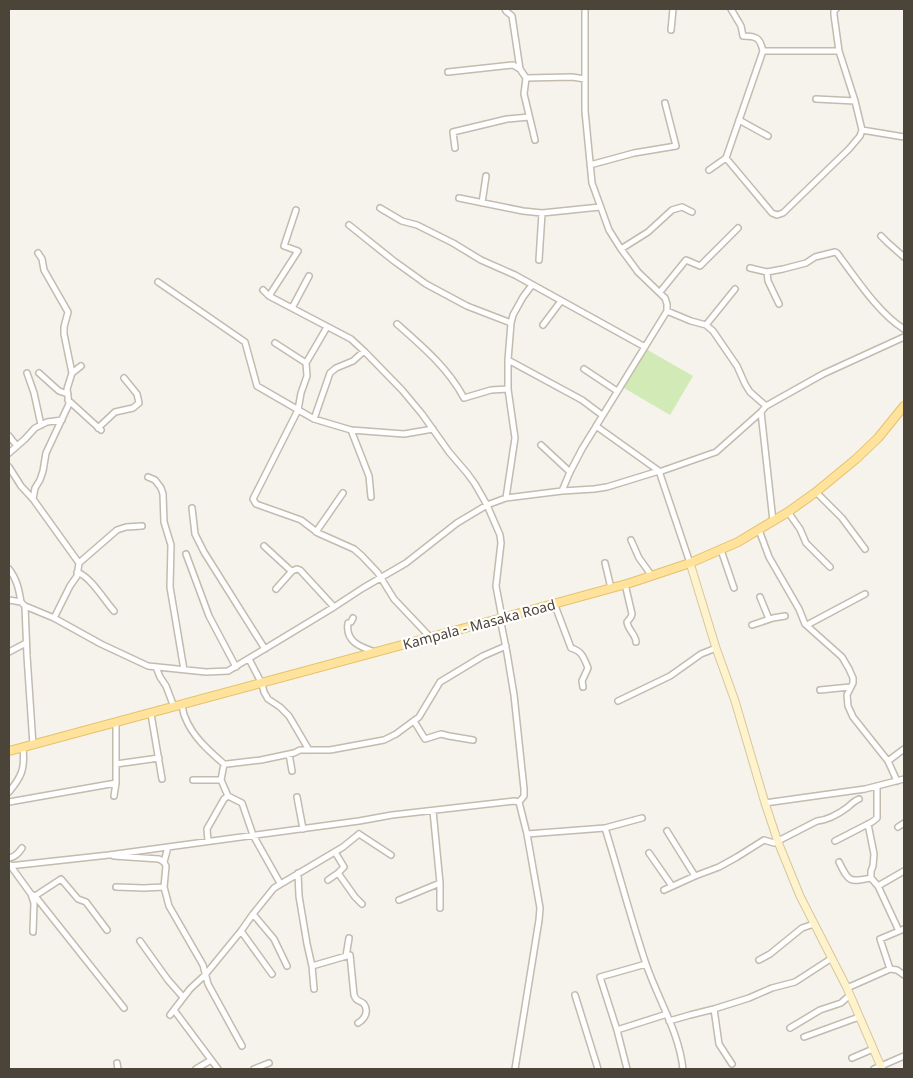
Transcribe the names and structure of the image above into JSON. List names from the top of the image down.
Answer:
{
  "streets": {
    "main road": ["Kampala - Masaka Road"]
  }
}
